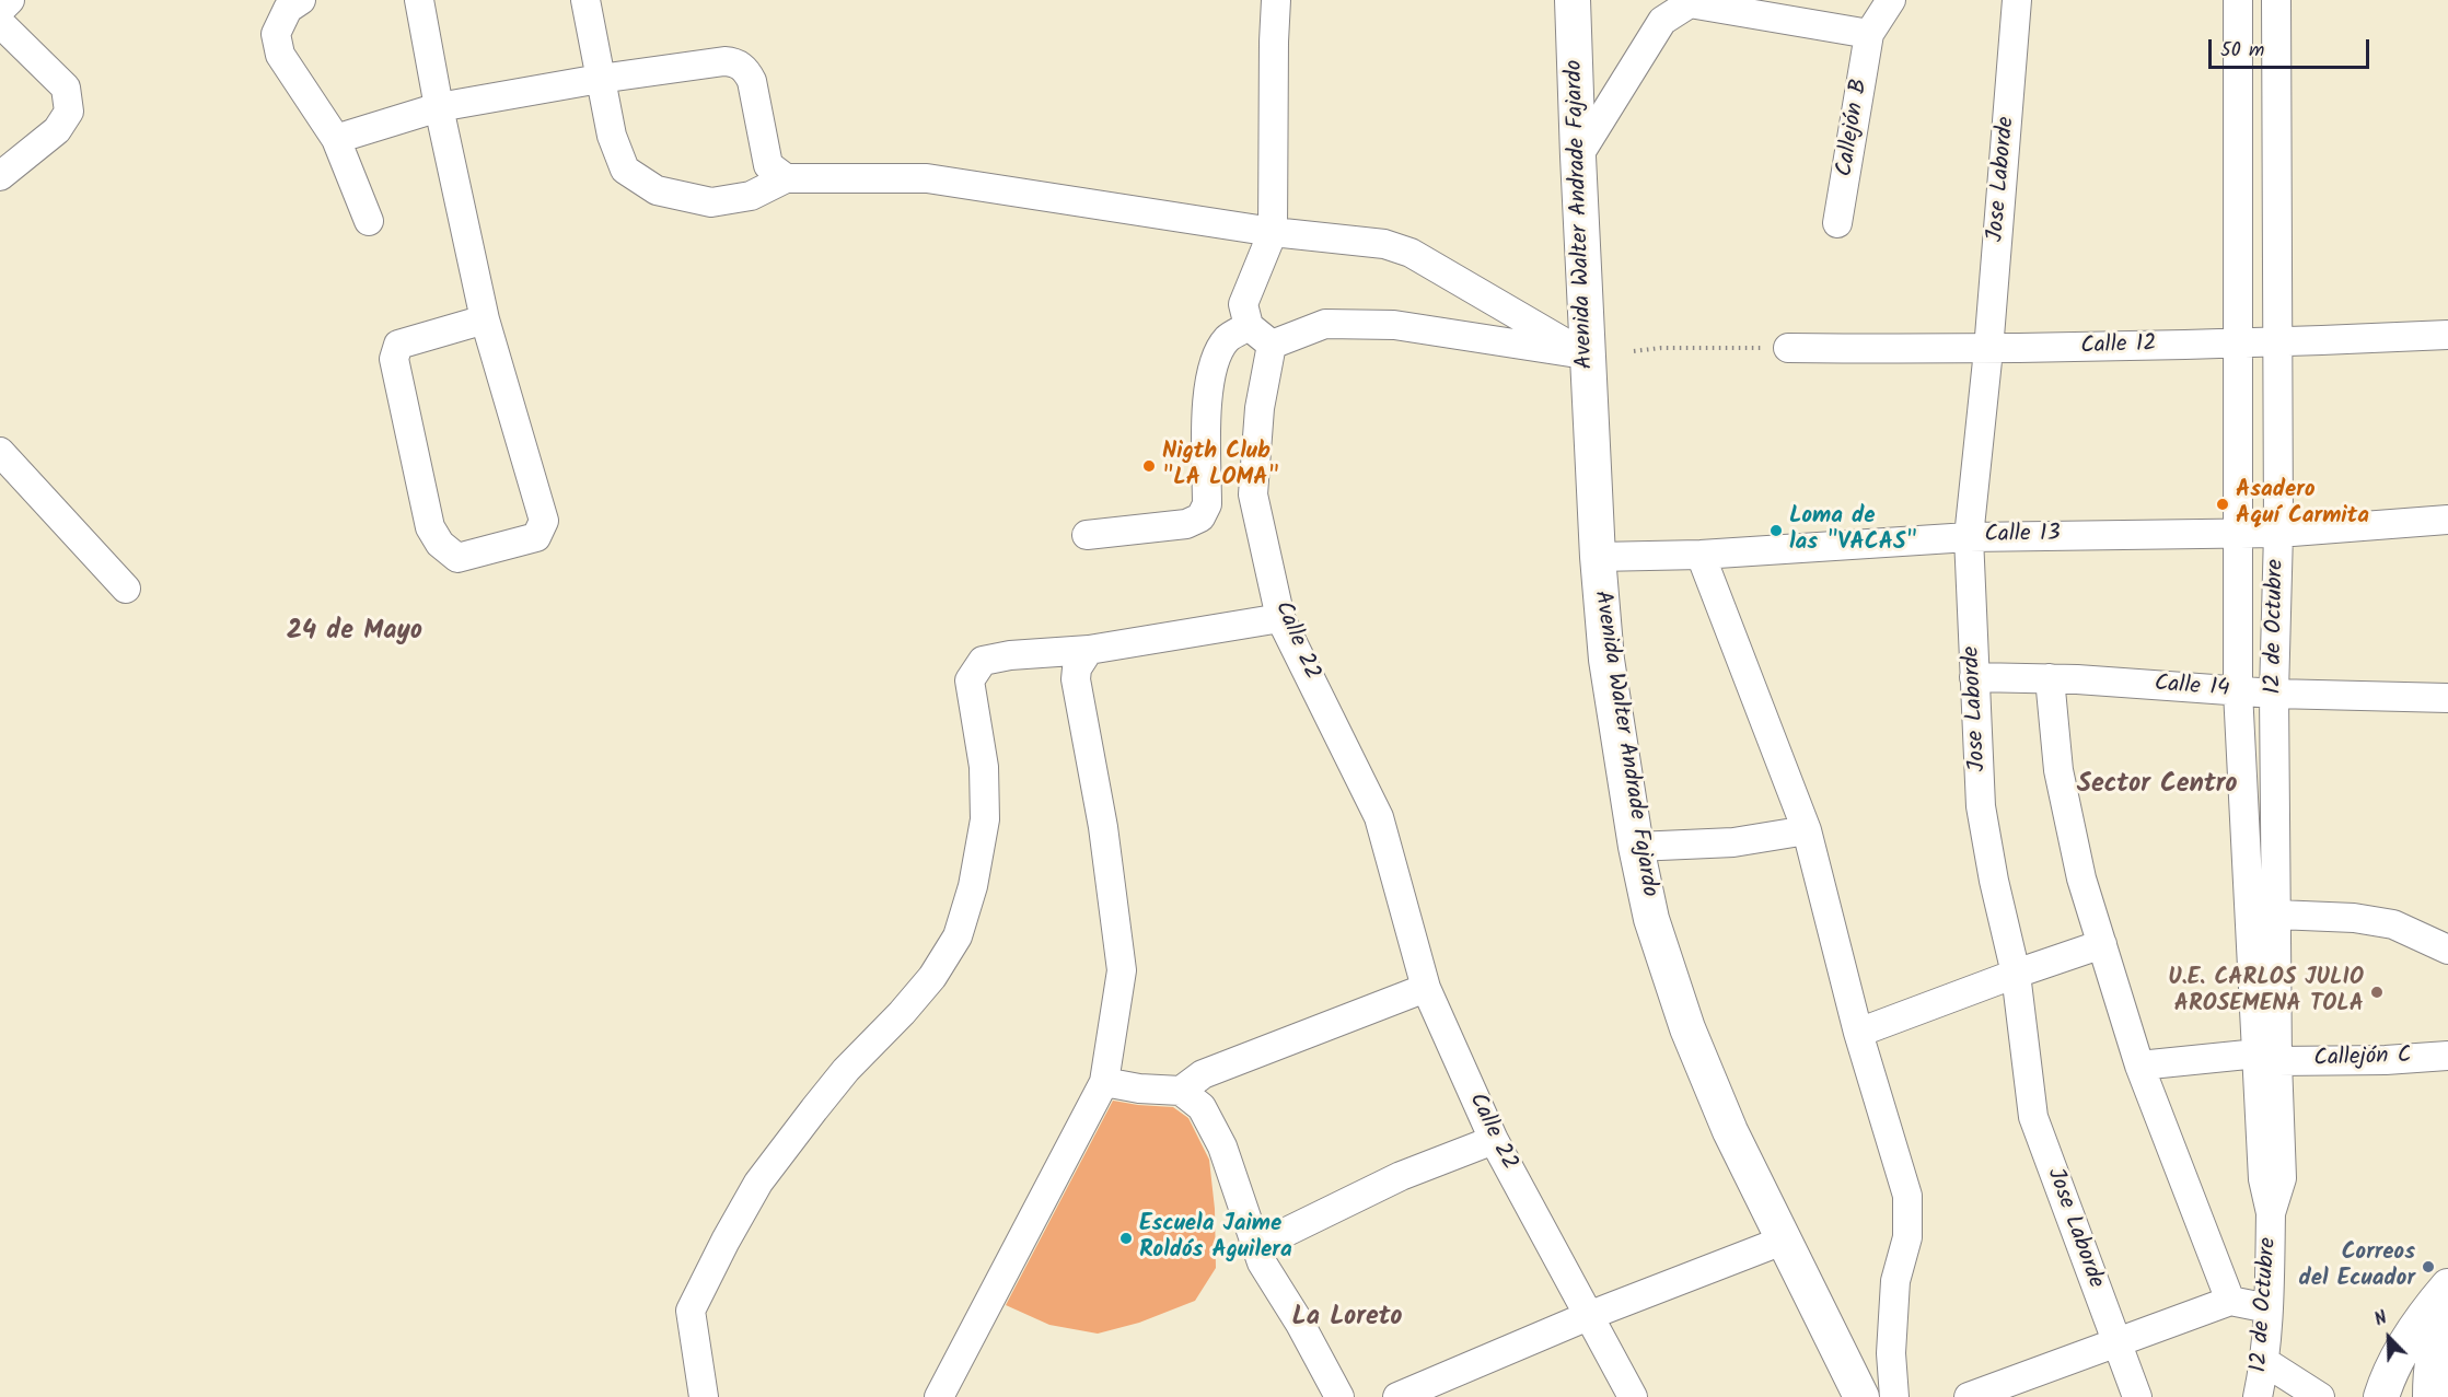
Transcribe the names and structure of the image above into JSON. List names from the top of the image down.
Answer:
{
  "streets": {
    "main road": ["Avenida Walter Andrade Fajardo"],
    "street": [
      "Callejón B",
      "Jose Laborde",
      "Calle 12",
      "Calle 13",
      "12 de Octubre",
      "Calle 22",
      "Calle 14",
      "Callejón C"
    ]
  },
  "crossings": [
    ["Jose Laborde", "Calle 12"],
    ["Jose Laborde", "Calle 13"],
    ["Jose Laborde", "Calle 14"],
    ["Avenida Walter Andrade Fajardo", "Calle 13"],
    ["Calle 12", "12 de Octubre"],
    ["Calle 13", "12 de Octubre"],
    ["12 de Octubre", "Calle 14"],
    ["12 de Octubre", "Callejón C"]
  ],
  "districts": ["24 de Mayo", "Sector Centro", "La Loreto"],
  "places": [
    "Nigth Club \"LA LOMA\"",
    "Asadero Aquí Carmita",
    "Loma de las \"VACAS\"",
    "U.E. CARLOS JULIO AROSEMENA TOLA",
    "Escuela Jaime Roldós Aguilera",
    "Correos del Ecuador"
  ],
  "scale_bar": "50 m",
  "north": "top left"
}
